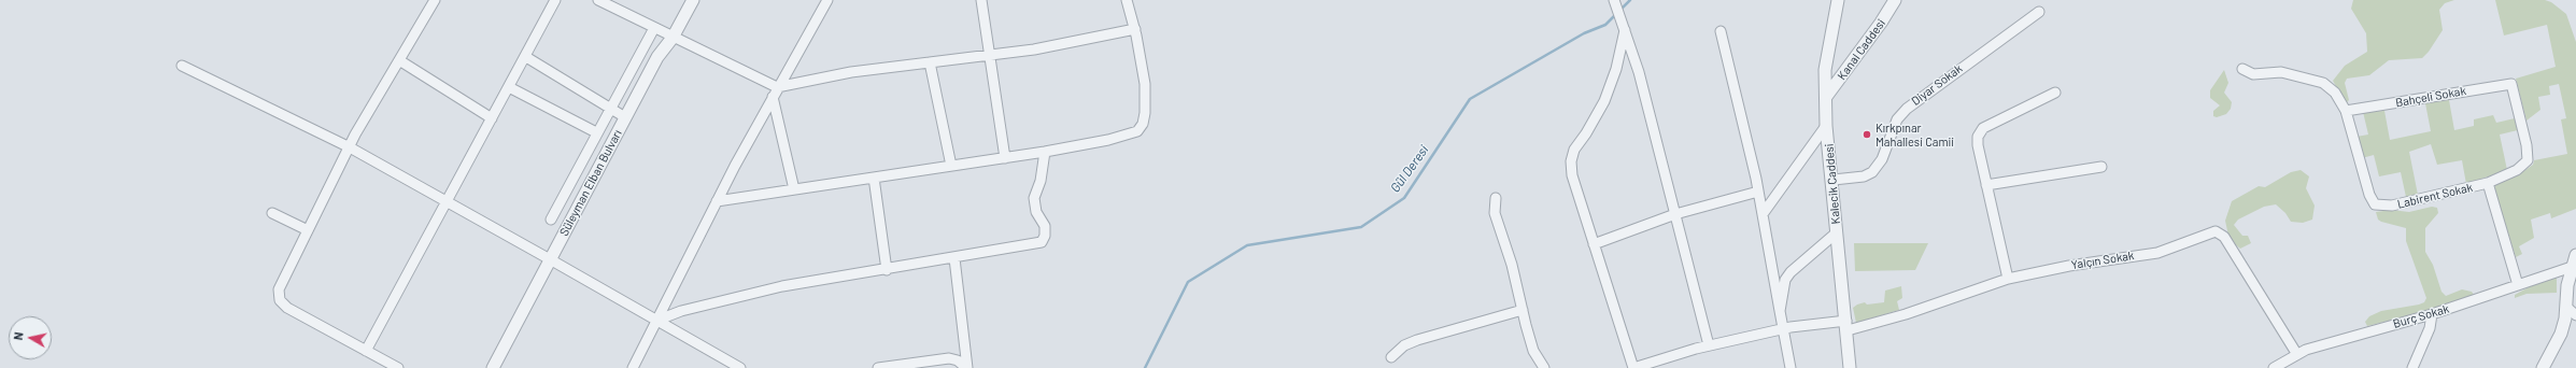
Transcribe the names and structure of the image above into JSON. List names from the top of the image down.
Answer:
{
  "streets": {
    "street": [
      "Kanal Caddesi",
      "Diyar Sokak",
      "Bahçeli Sokak",
      "Süleyman Elban Bulvarı",
      "Kalecik Caddesi",
      "Labirent Sokak",
      "Yalçın Sokak",
      "Burç Sokak"
    ]
  },
  "crossings": [
    ["Kanal Caddesi", "Kalecik Caddesi"],
    ["Diyar Sokak", "Kalecik Caddesi"],
    ["Bahçeli Sokak", "Labirent Sokak"],
    ["Kalecik Caddesi", "Yalçın Sokak"],
    ["Labirent Sokak", "Burç Sokak"],
    ["Yalçın Sokak", "Burç Sokak"]
  ],
  "water": ["Gül Deresi"],
  "places": ["Kırkpınar Mahallesi Camii"],
  "north": "left"
}
